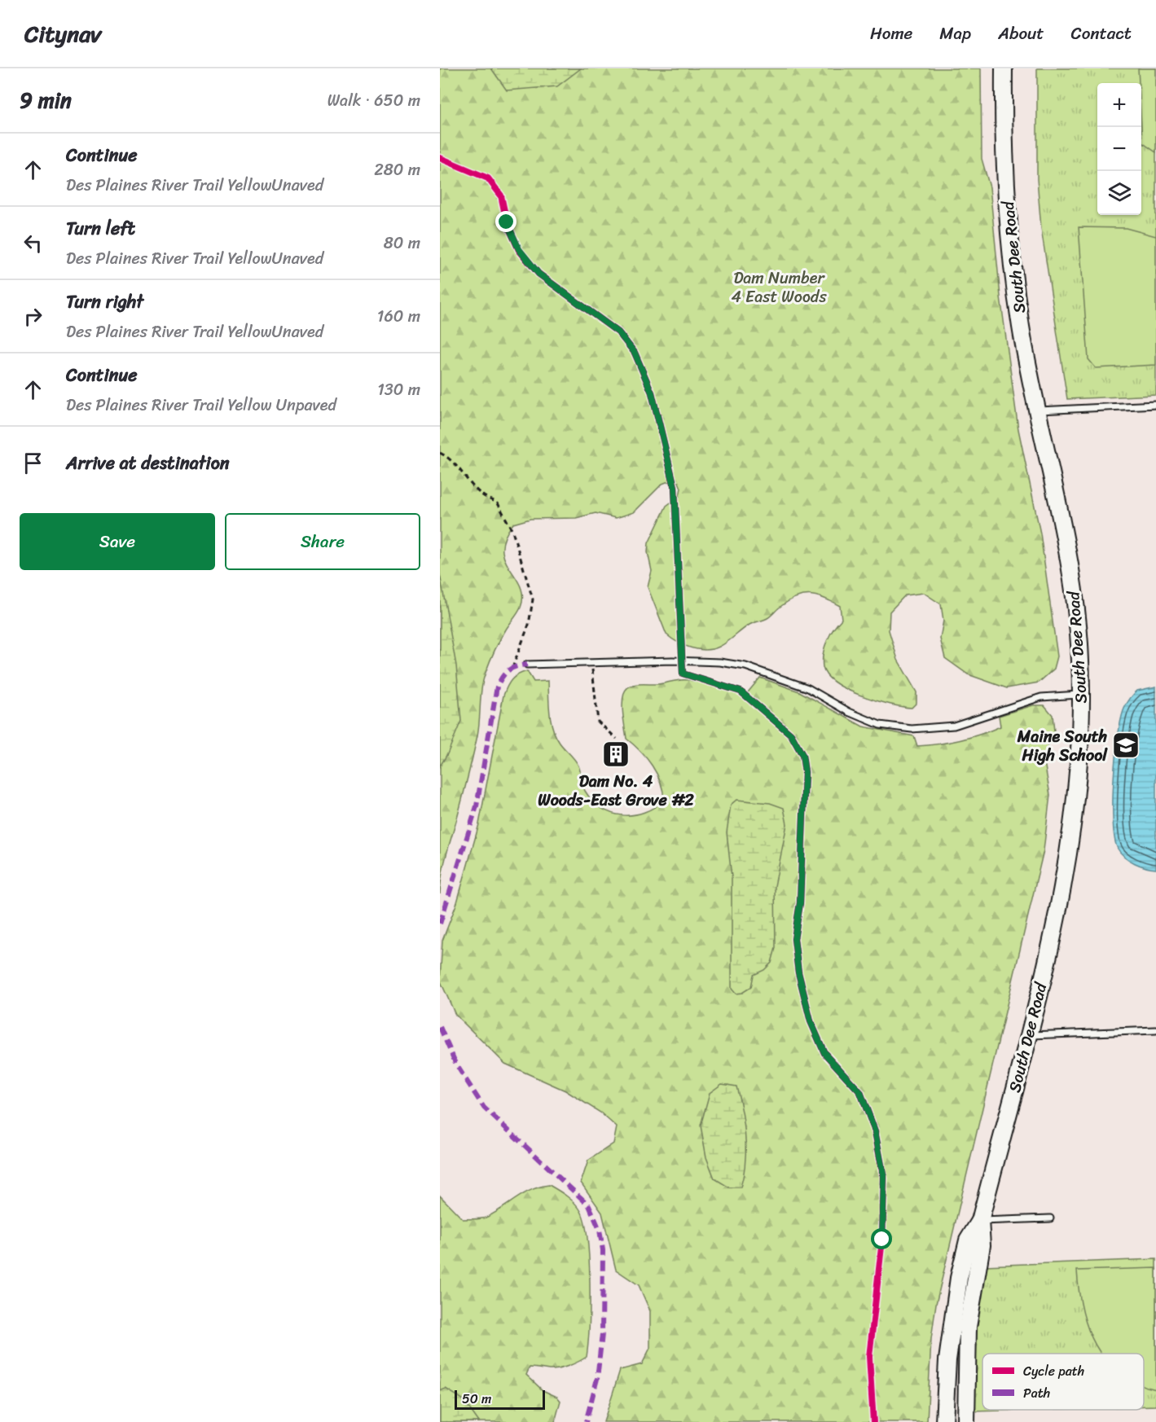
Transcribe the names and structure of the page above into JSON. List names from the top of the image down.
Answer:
{
  "streets": {
    "main road": ["South Dee Road"]
  },
  "parks": ["Dam Number 4 East Woods"],
  "places": {
    "school or university": ["Maine South High School"],
    "building": ["Dam No. 4 Woods-East Grove #2"]
  },
  "legend": ["Cycle path", "Path"],
  "scale_bar": "50 m",
  "page": {
    "header": "Citynav",
    "nav": [
      "Home",
      "Map",
      "About",
      "Contact"
    ],
    "heading": ["9 min", "Walk · 650 m"],
    "map_buttons": ["+", "−"],
    "list": [
      ["Continue", "Des Plaines River Trail YellowUnaved", "280 m"],
      ["Turn left", "Des Plaines River Trail YellowUnaved", "80 m"],
      ["Turn right", "Des Plaines River Trail YellowUnaved", "160 m"],
      ["Continue", "Des Plaines River Trail Yellow Unpaved", "130 m"],
      "Arrive at destination"
    ],
    "buttons": ["Save", "Share"],
    "scale": "50 m"
  }
}
